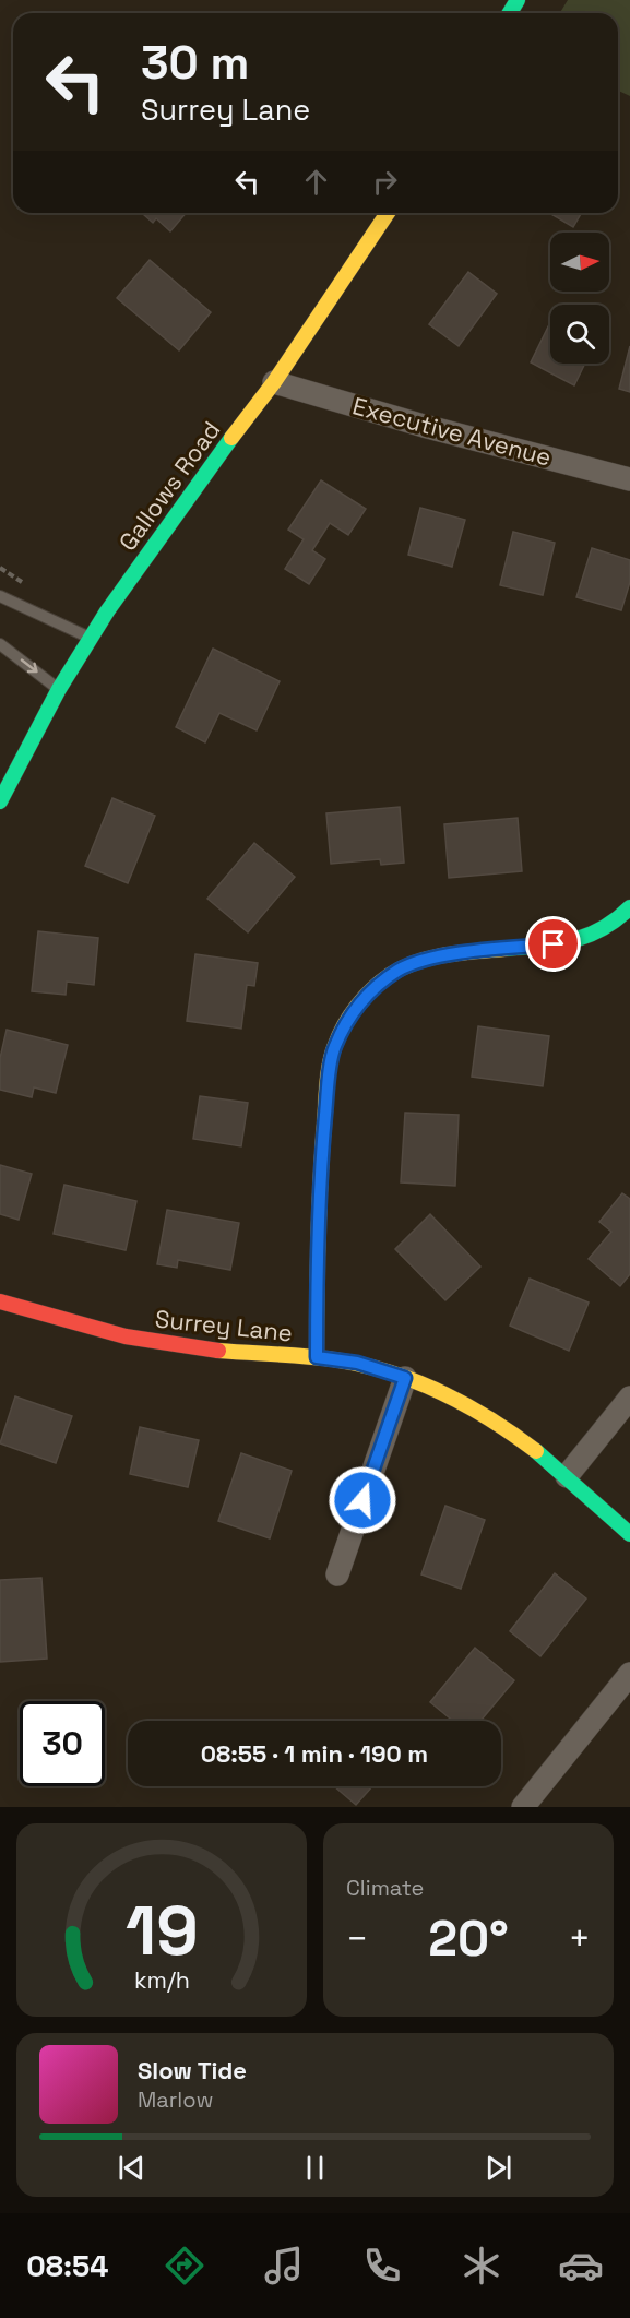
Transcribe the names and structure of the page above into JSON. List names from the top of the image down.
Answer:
{
  "streets": {
    "street": ["Executive Avenue", "Gallows Road", "Surrey Lane"]
  },
  "crossings": [
    ["Executive Avenue", "Gallows Road"]
  ],
  "north": "right",
  "page": {
    "turn": ["30 m", "Surrey Lane"],
    "limit": "30",
    "trip": "08:55 · 1 min · 190 m",
    "tile": "Climate",
    "heat": ["−", "20°", "+"],
    "song": ["Slow Tide", "Marlow"],
    "tabs": "08:54",
    "gauge": ["19", "km/h"]
  }
}
